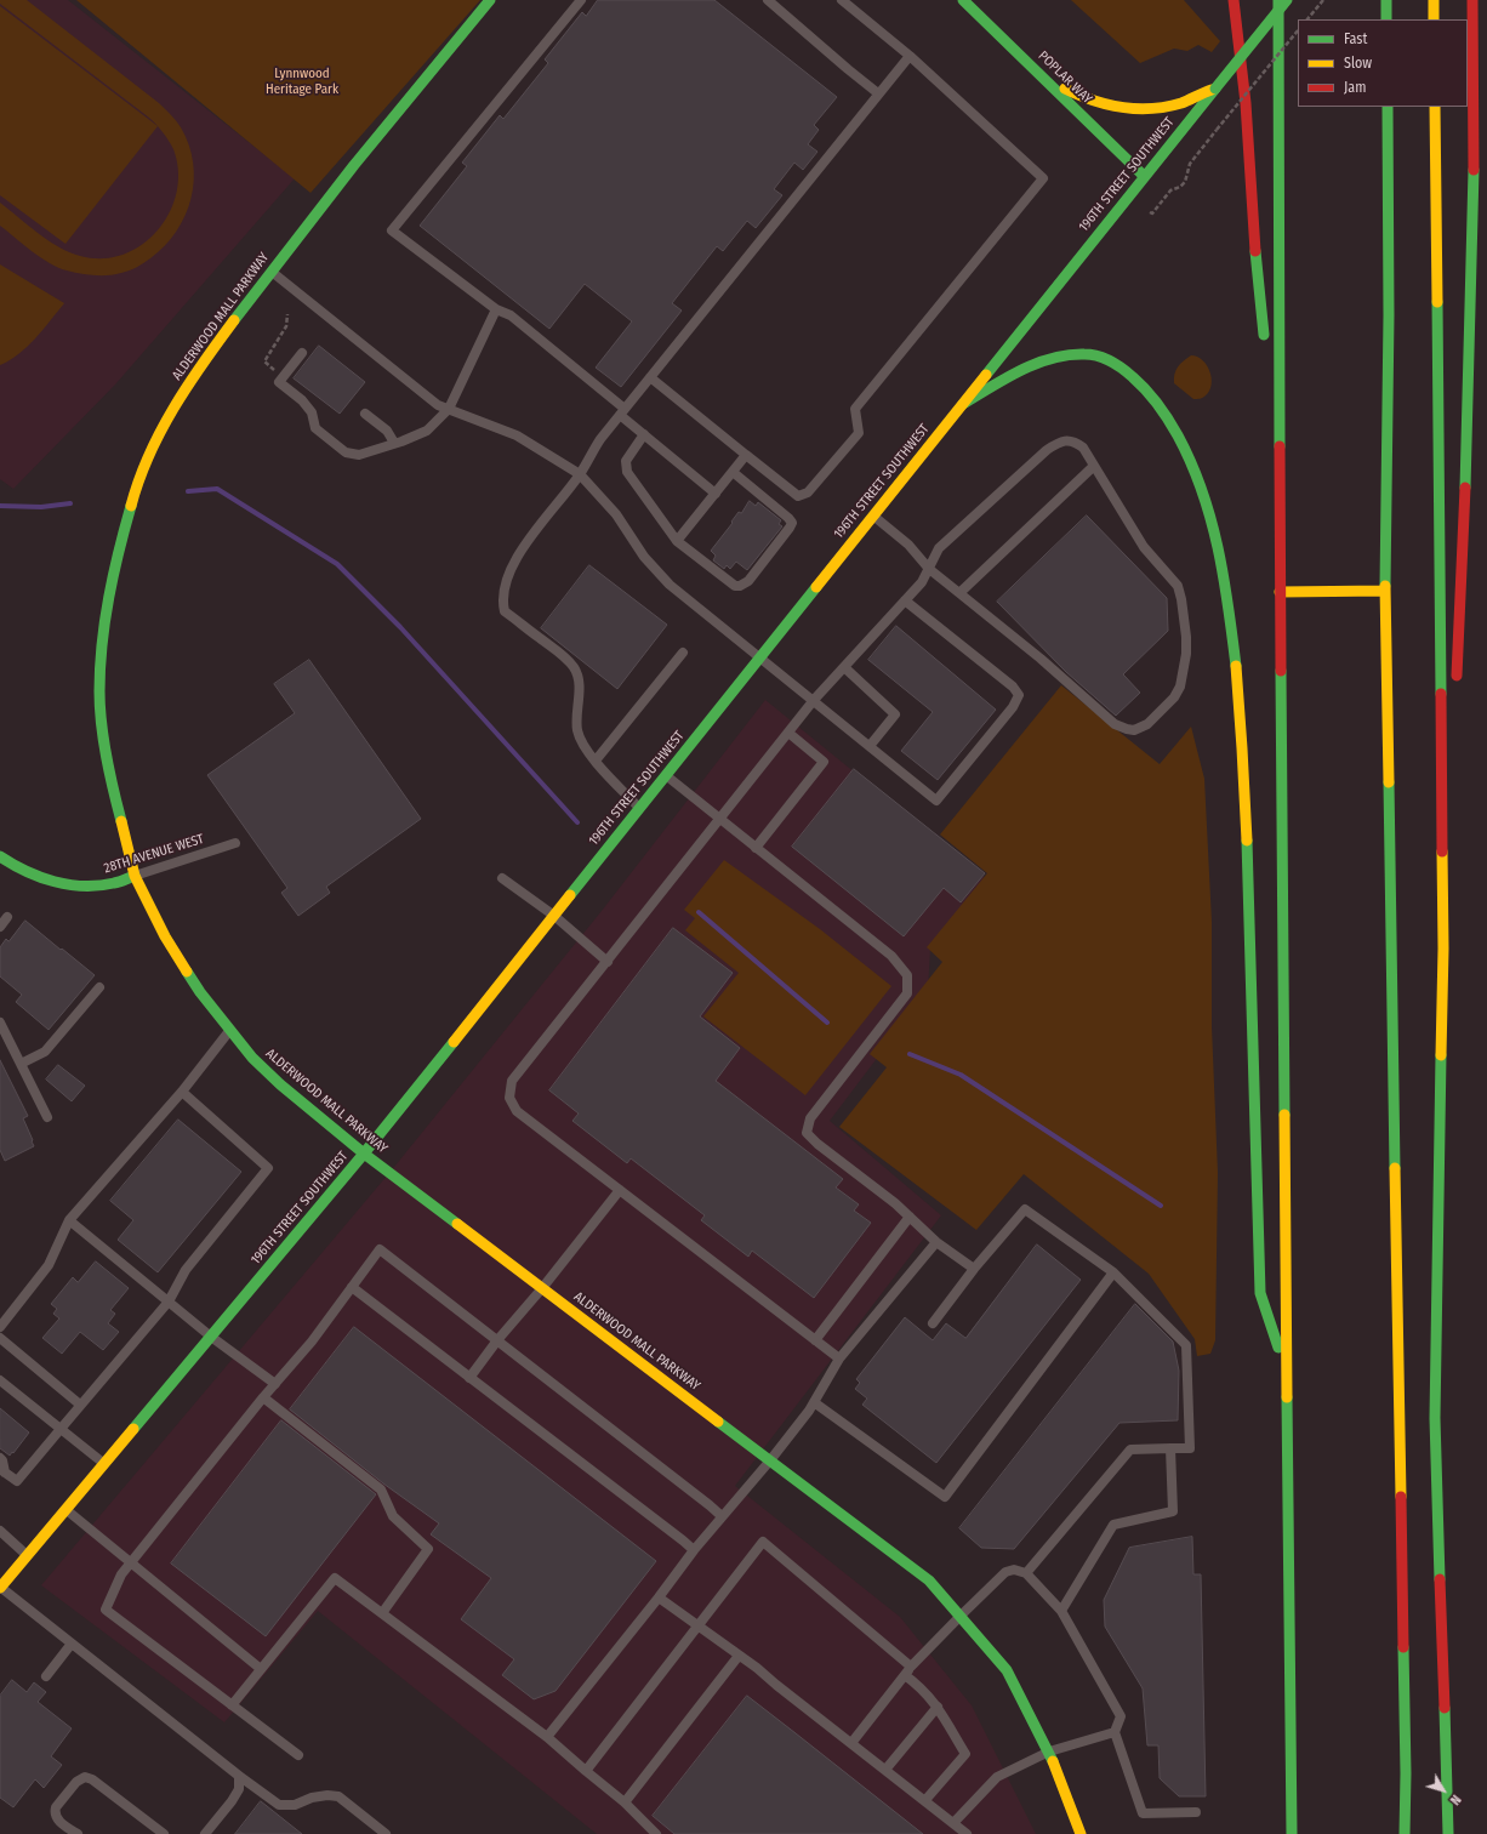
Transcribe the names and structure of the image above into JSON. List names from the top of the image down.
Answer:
{
  "streets": {
    "main road": [
      "POPLAR WAY",
      "196TH STREET SOUTHWEST",
      "ALDERWOOD MALL PARKWAY",
      "28TH AVENUE WEST"
    ]
  },
  "crossings": [
    ["POPLAR WAY", "196TH STREET SOUTHWEST"],
    ["196TH STREET SOUTHWEST", "ALDERWOOD MALL PARKWAY"],
    ["ALDERWOOD MALL PARKWAY", "28TH AVENUE WEST"]
  ],
  "parks": ["Lynnwood Heritage Park"],
  "legend": ["Fast", "Slow", "Jam"],
  "north": "bottom right"
}
